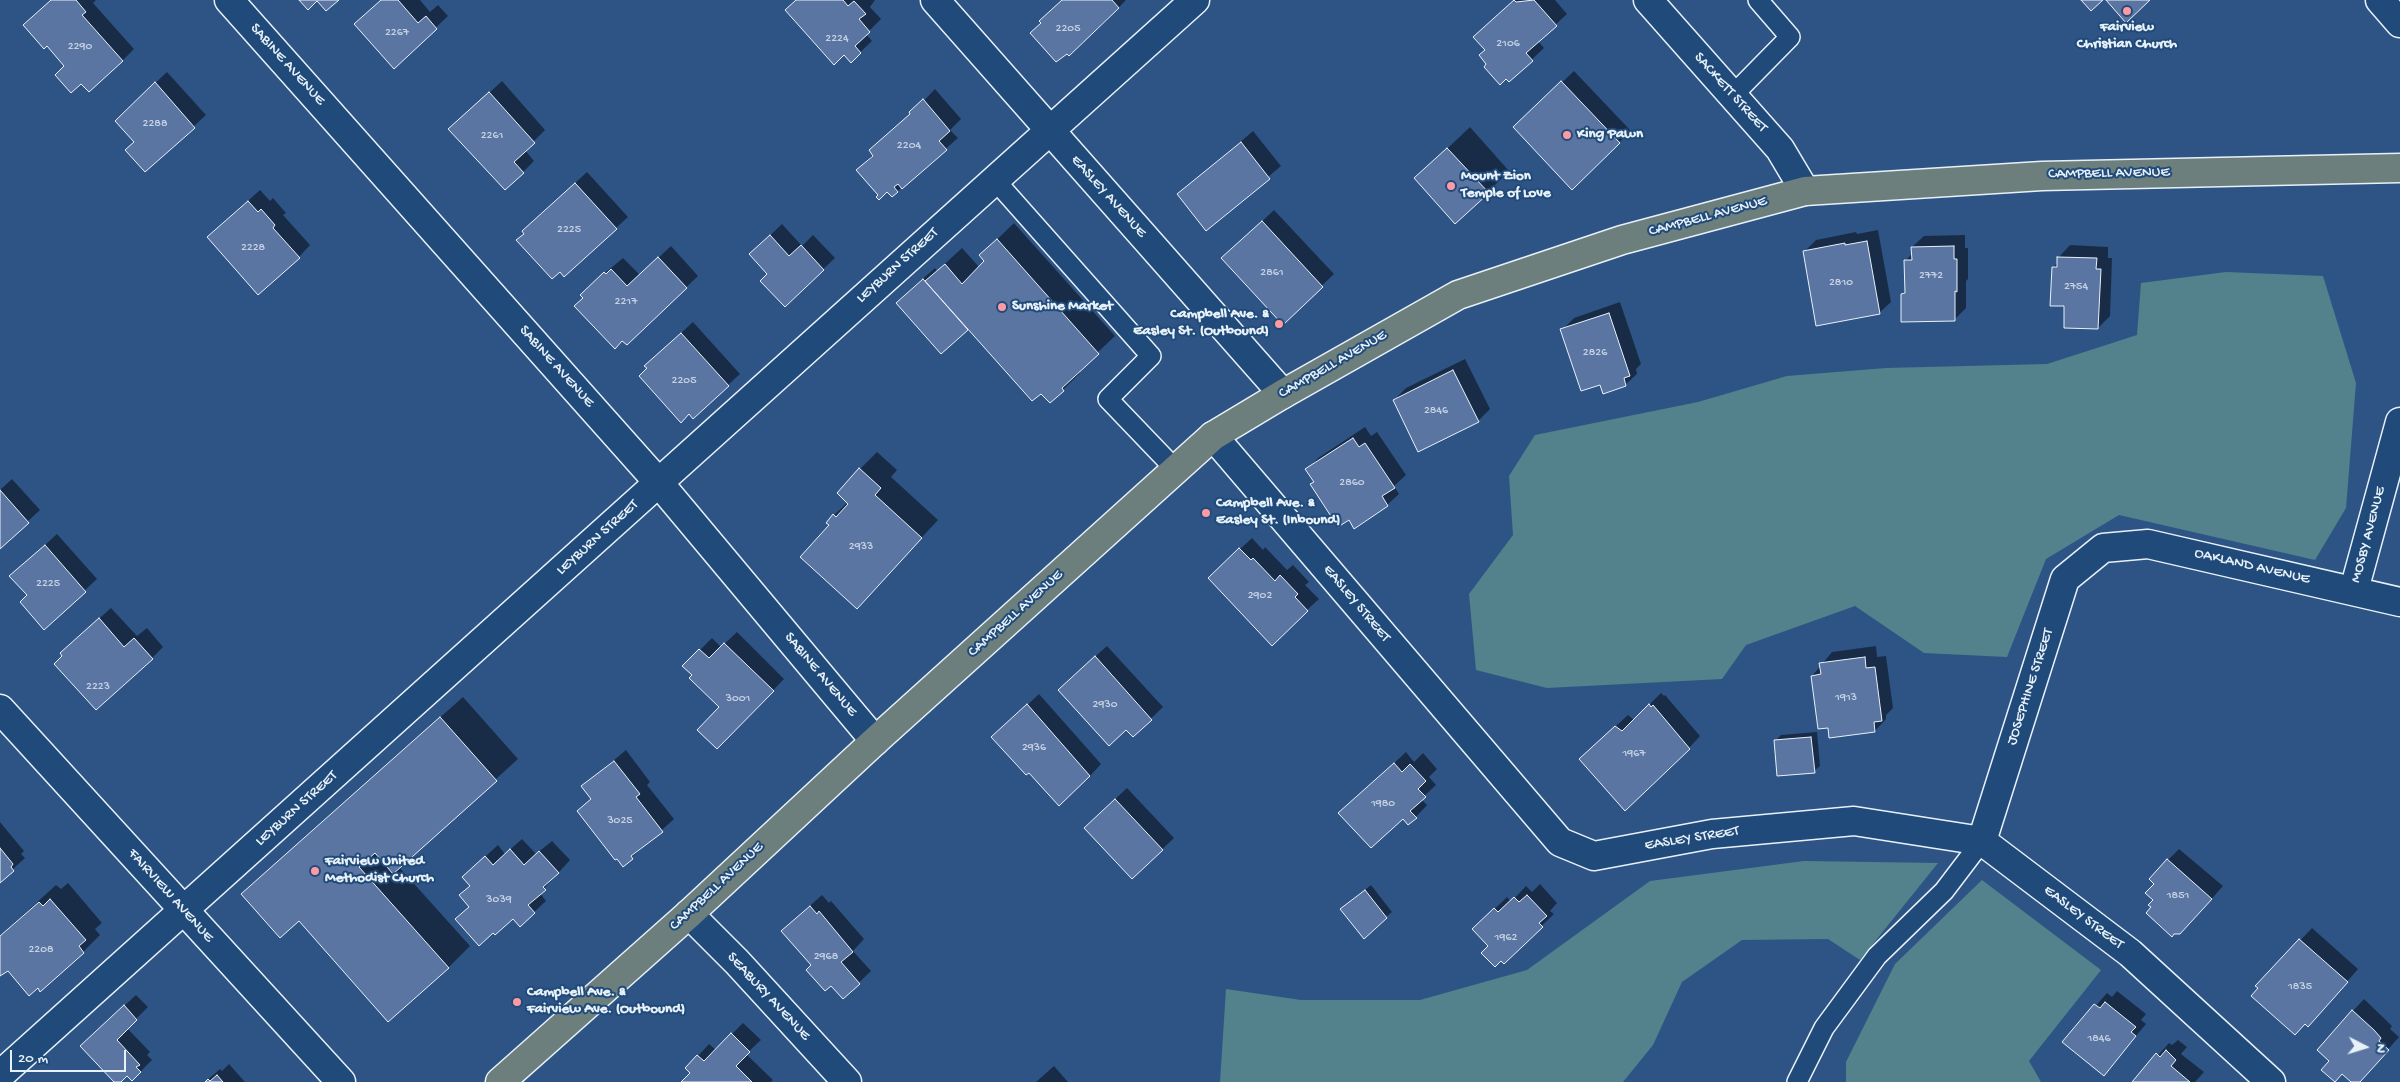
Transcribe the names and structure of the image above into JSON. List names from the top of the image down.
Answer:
{
  "streets": {
    "main road": ["CAMPBELL AVENUE"],
    "street": [
      "SABINE AVENUE",
      "SACKETT STREET",
      "EASLEY AVENUE",
      "LEYBURN STREET",
      "MOSBY AVENUE",
      "OAKLAND AVENUE",
      "EASLEY STREET",
      "JOSEPHINE STREET",
      "FAIRVIEW AVENUE",
      "SEABURY AVENUE"
    ]
  },
  "crossings": [
    ["SABINE AVENUE", "CAMPBELL AVENUE"],
    ["SABINE AVENUE", "LEYBURN STREET"],
    ["SACKETT STREET", "CAMPBELL AVENUE"],
    ["CAMPBELL AVENUE", "EASLEY AVENUE"],
    ["CAMPBELL AVENUE", "EASLEY STREET"],
    ["CAMPBELL AVENUE", "SEABURY AVENUE"],
    ["EASLEY AVENUE", "LEYBURN STREET"],
    ["LEYBURN STREET", "FAIRVIEW AVENUE"],
    ["MOSBY AVENUE", "OAKLAND AVENUE"],
    ["OAKLAND AVENUE", "JOSEPHINE STREET"],
    ["EASLEY STREET", "JOSEPHINE STREET"]
  ],
  "places": [
    "Fairview Christian Church",
    "King Pawn",
    "Mount Zion Temple of Love",
    "Sunshine Market",
    "Campbell Ave. & Easley St. (Outbound)",
    "Campbell Ave. & Easley St. (Inbound)",
    "Fairview United Methodist Church",
    "Campbell Ave. & Fairview Ave. (Outbound)"
  ],
  "house_numbers": [
    "2205",
    "2267",
    "2224",
    "2106",
    "2290",
    "2288",
    "2261",
    "2204",
    "2225",
    "2228",
    "2861",
    "2772",
    "2810",
    "2754",
    "2217",
    "2826",
    "2205",
    "2846",
    "2860",
    "2933",
    "2225",
    "2902",
    "2223",
    "1913",
    "3001",
    "2930",
    "2936",
    "1967",
    "1980",
    "3025",
    "1851",
    "3039",
    "1962",
    "2208",
    "2968",
    "1835",
    "1846"
  ],
  "scale_bar": "20 m",
  "north": "right"
}
